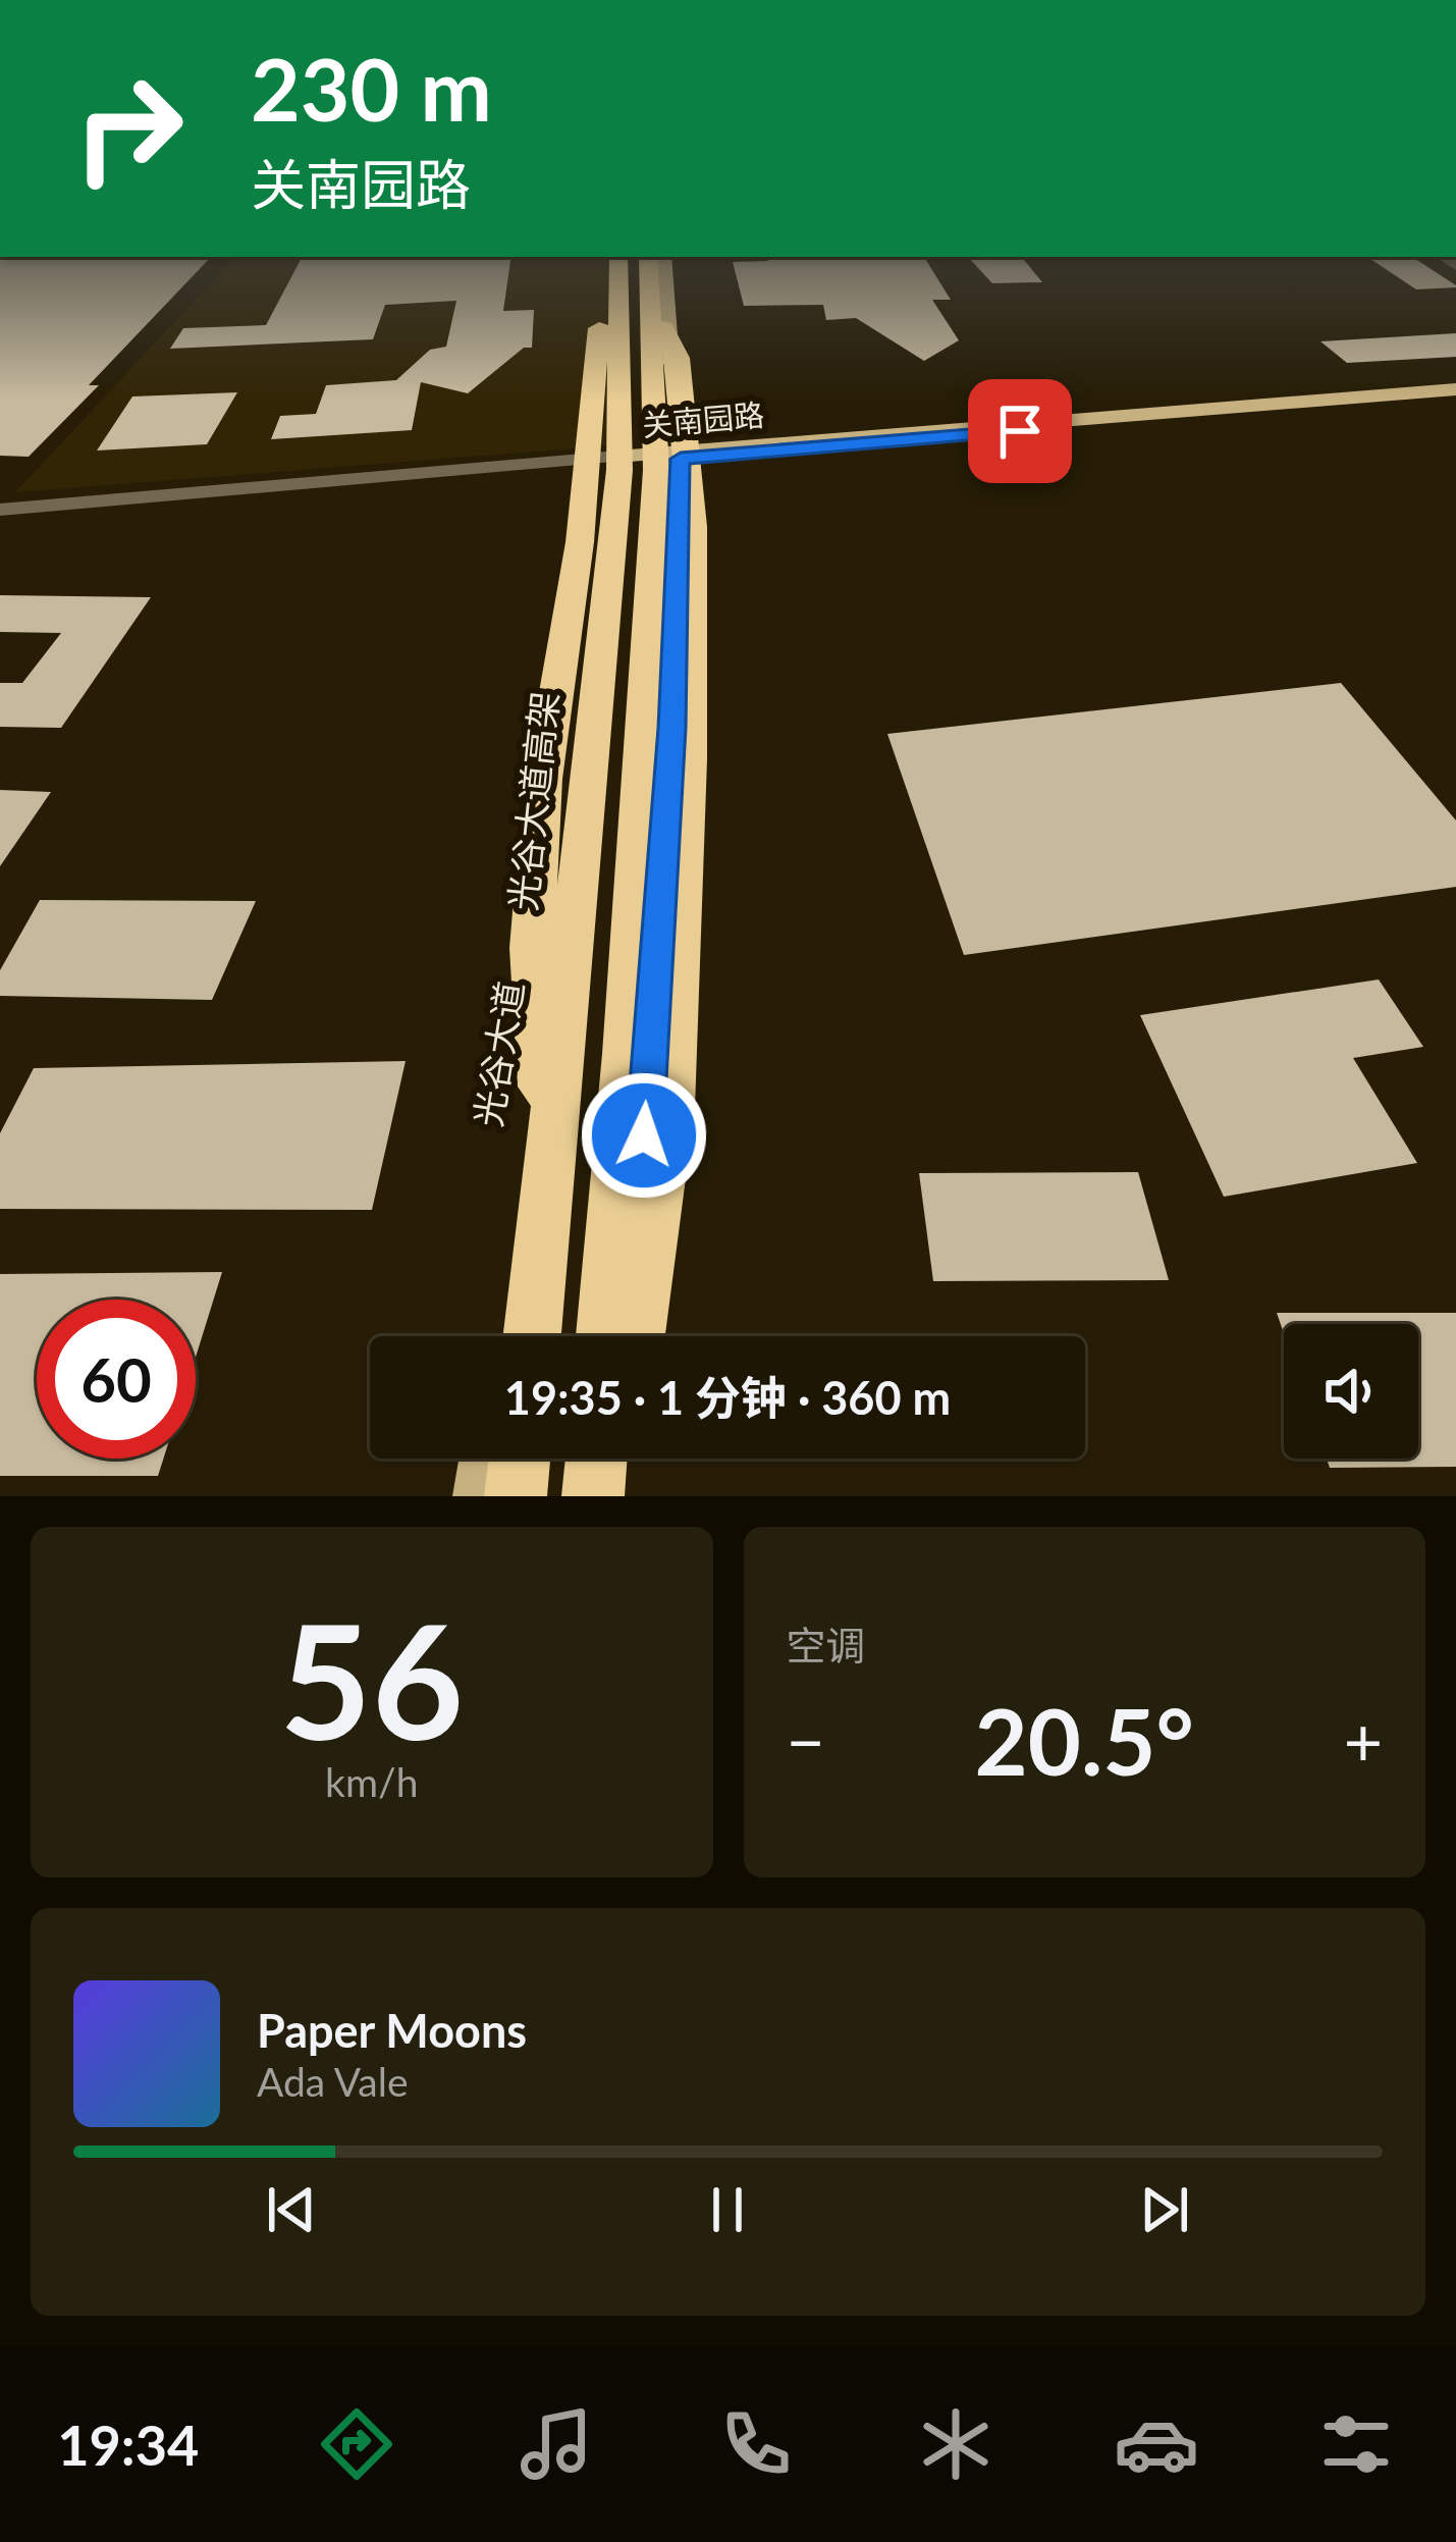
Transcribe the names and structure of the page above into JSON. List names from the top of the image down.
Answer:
{
  "streets": {
    "highway": ["光谷大道高架"],
    "main road": ["关南园路", "光谷大道"]
  },
  "crossings": [
    ["关南园路", "光谷大道"]
  ],
  "page": {
    "turn": ["230 m", "关南园路"],
    "limit": "60",
    "trip": "19:35 · 1 分钟 · 360 m",
    "tile": [
      ["56", "km/h"],
      "空调"
    ],
    "heat": ["−", "20.5°", "+"],
    "song": ["Paper Moons", "Ada Vale"],
    "tabs": "19:34"
  }
}
